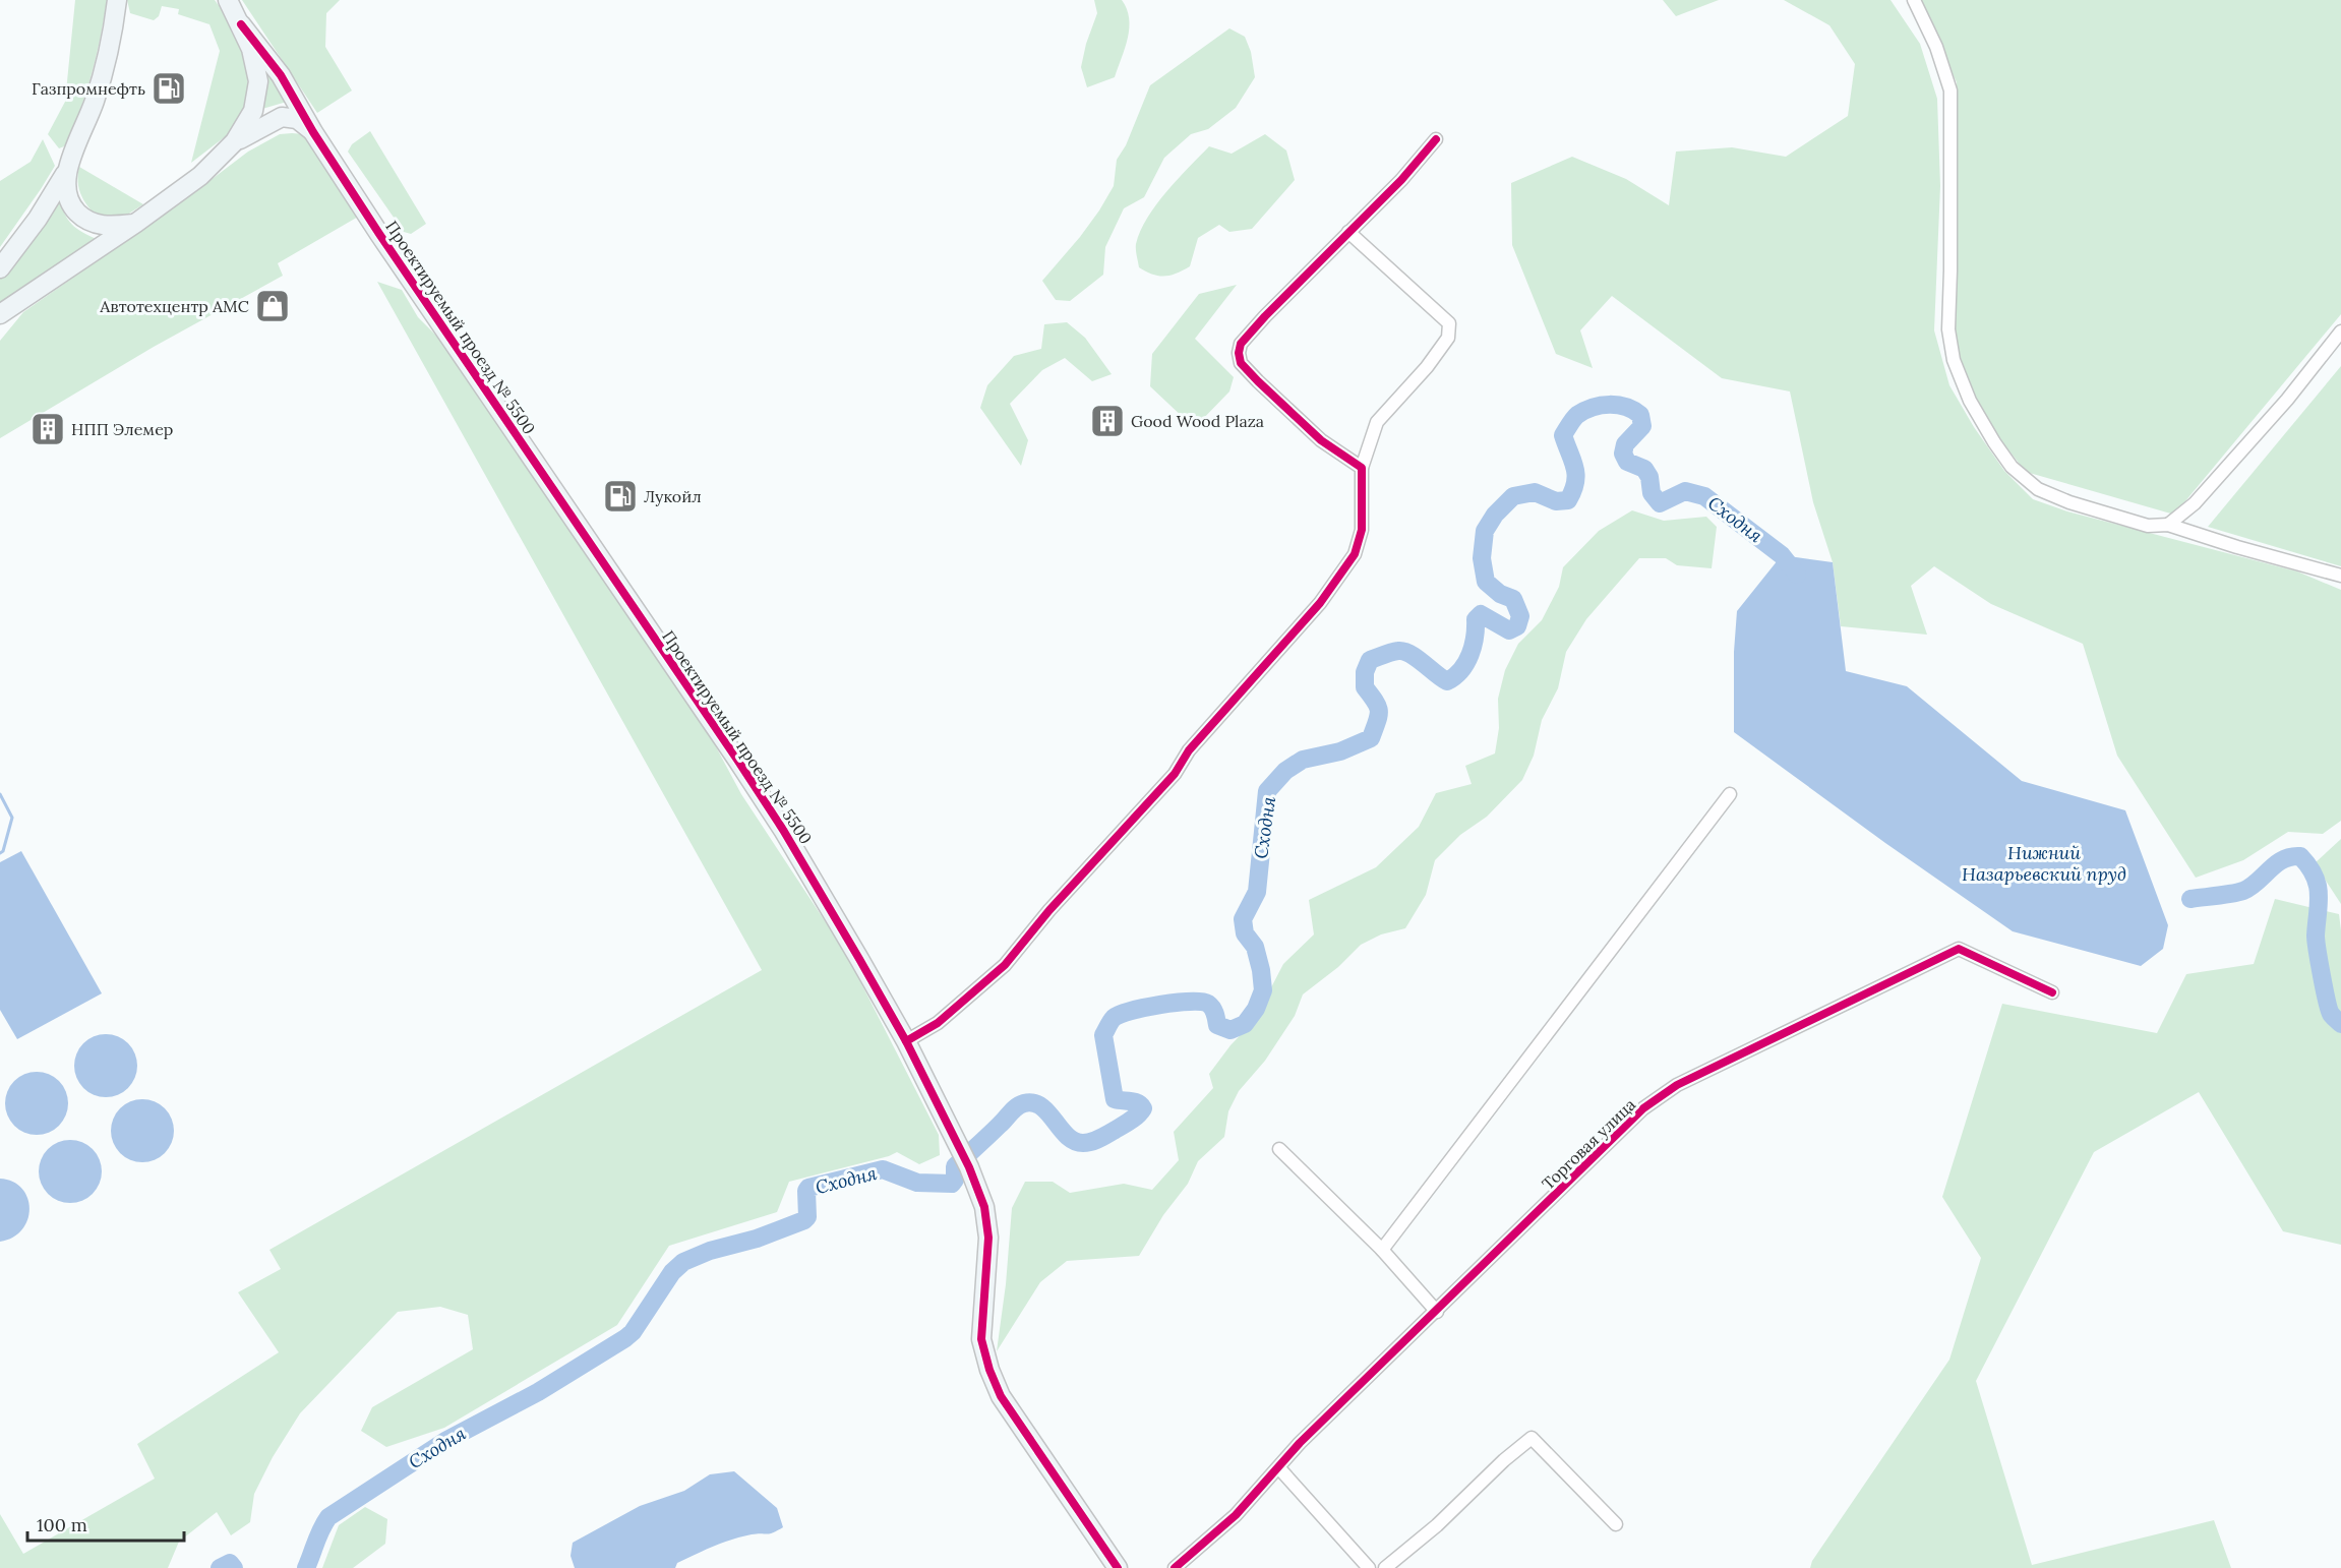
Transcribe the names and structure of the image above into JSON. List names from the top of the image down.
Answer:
{
  "streets": {
    "street": ["Проектируемый проезд № 5500", "Торговая улица"]
  },
  "water": ["Сходня", "Нижний Назарьевский пруд"],
  "places": {
    "fuel station": ["Газпромнефть", "Лукойл"],
    "shop": ["Автотехцентр АМС"],
    "building": ["Good Wood Plaza", "НПП Элемер"]
  },
  "scale_bar": "100 m"
}
